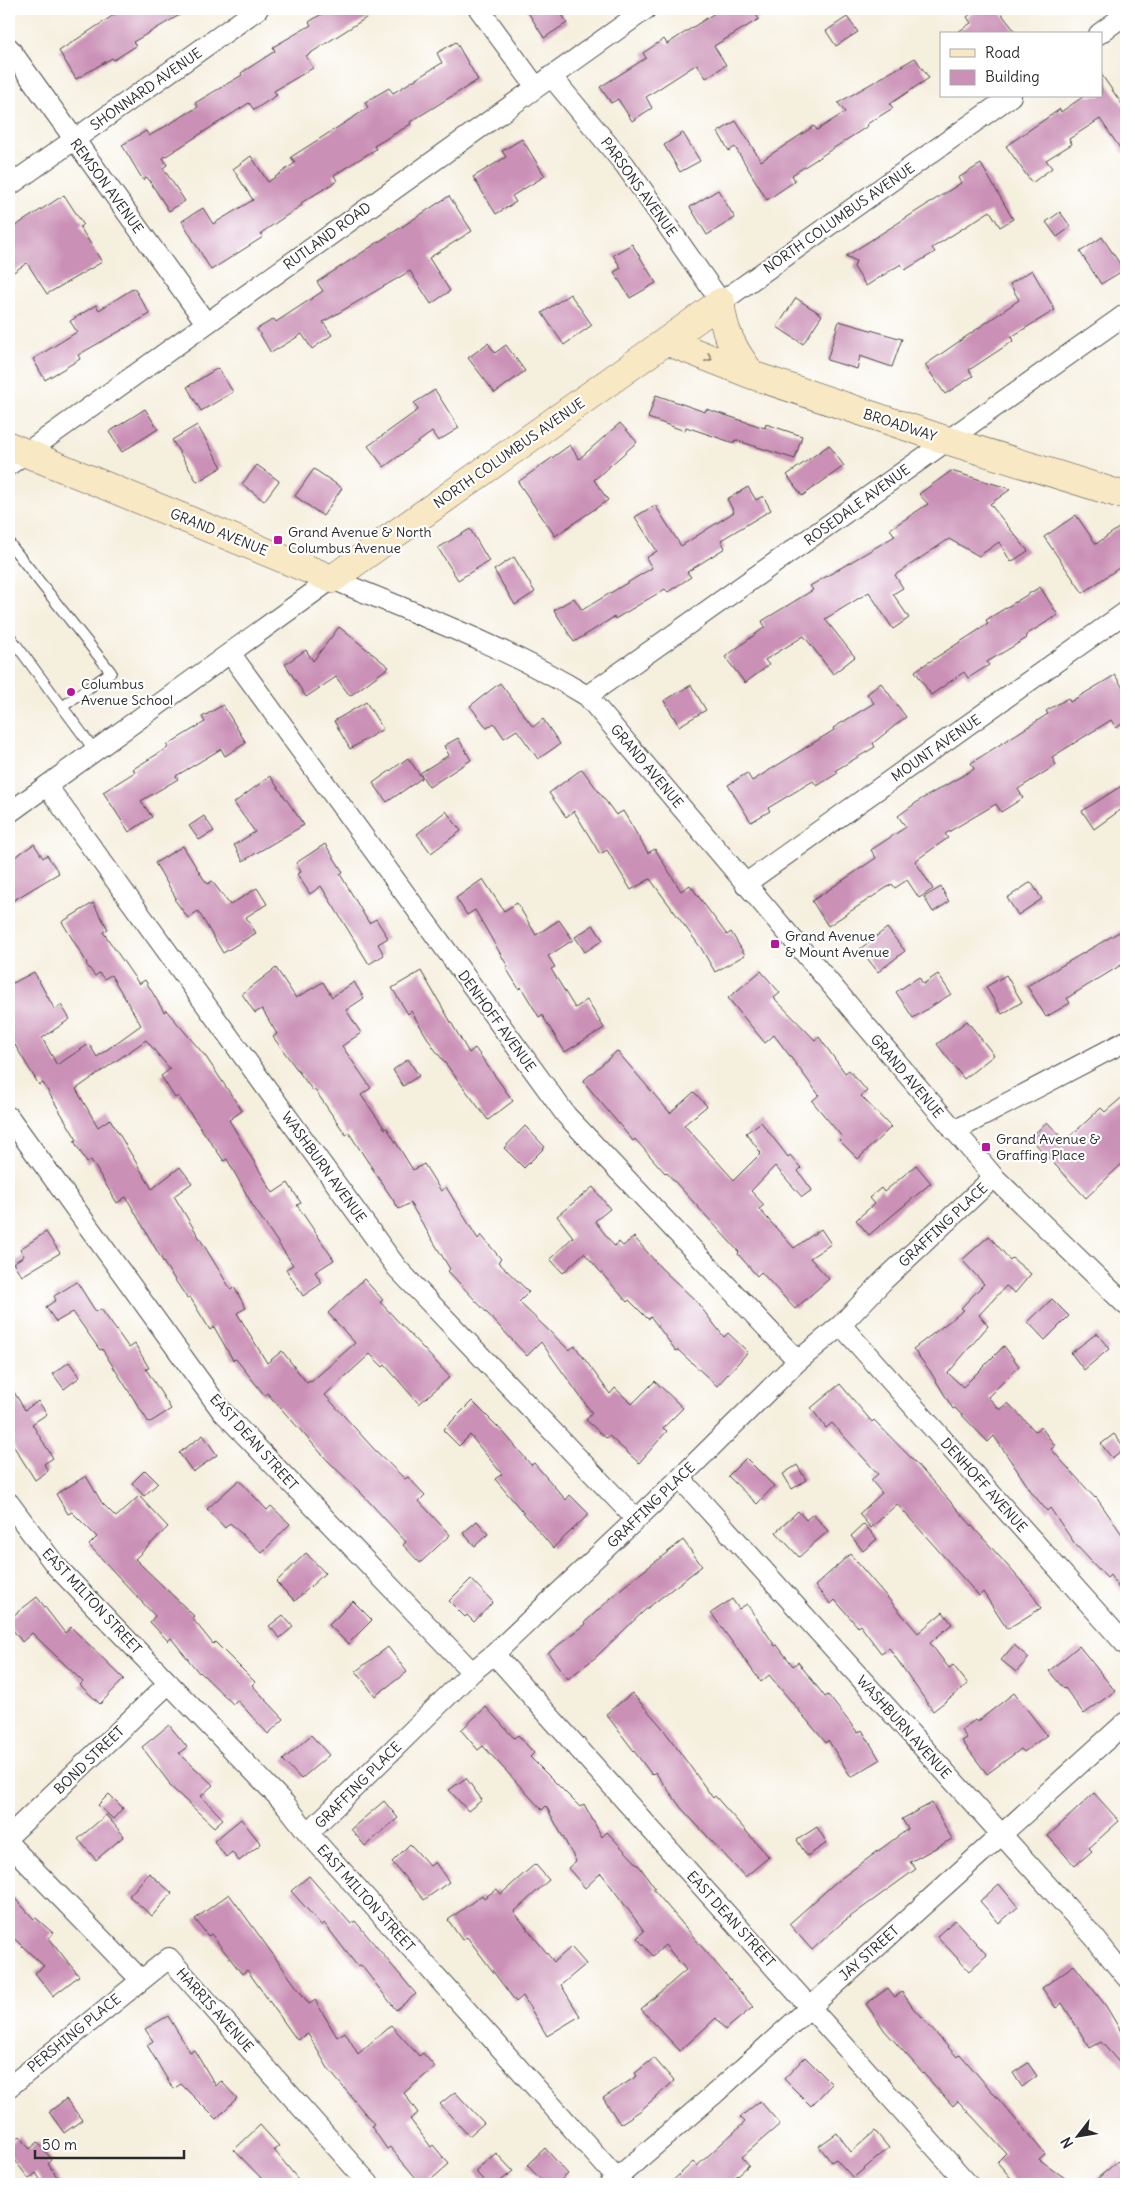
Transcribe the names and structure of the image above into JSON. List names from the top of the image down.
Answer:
{
  "streets": {
    "street": [
      "SHONNARD AVENUE",
      "REMSON AVENUE",
      "PARSONS AVENUE",
      "NORTH COLUMBUS AVENUE",
      "RUTLAND ROAD",
      "BROADWAY",
      "ROSEDALE AVENUE",
      "GRAND AVENUE",
      "MOUNT AVENUE",
      "DENHOFF AVENUE",
      "WASHBURN AVENUE",
      "GRAFFING PLACE",
      "EAST DEAN STREET",
      "EAST MILTON STREET",
      "BOND STREET",
      "JAY STREET",
      "HARRIS AVENUE",
      "PERSHING PLACE"
    ]
  },
  "crossings": [
    ["SHONNARD AVENUE", "REMSON AVENUE"],
    ["REMSON AVENUE", "RUTLAND ROAD"],
    ["PARSONS AVENUE", "NORTH COLUMBUS AVENUE"],
    ["PARSONS AVENUE", "RUTLAND ROAD"],
    ["NORTH COLUMBUS AVENUE", "BROADWAY"],
    ["NORTH COLUMBUS AVENUE", "GRAND AVENUE"],
    ["NORTH COLUMBUS AVENUE", "DENHOFF AVENUE"],
    ["NORTH COLUMBUS AVENUE", "WASHBURN AVENUE"],
    ["RUTLAND ROAD", "GRAND AVENUE"],
    ["BROADWAY", "ROSEDALE AVENUE"],
    ["ROSEDALE AVENUE", "GRAND AVENUE"],
    ["GRAND AVENUE", "MOUNT AVENUE"],
    ["GRAND AVENUE", "GRAFFING PLACE"],
    ["DENHOFF AVENUE", "GRAFFING PLACE"],
    ["WASHBURN AVENUE", "GRAFFING PLACE"],
    ["WASHBURN AVENUE", "JAY STREET"],
    ["GRAFFING PLACE", "EAST DEAN STREET"],
    ["GRAFFING PLACE", "EAST MILTON STREET"],
    ["EAST DEAN STREET", "JAY STREET"],
    ["EAST MILTON STREET", "BOND STREET"],
    ["EAST MILTON STREET", "JAY STREET"],
    ["HARRIS AVENUE", "PERSHING PLACE"]
  ],
  "places": {
    "transit": ["Grand Avenue & North Columbus Avenue", "Grand Avenue & Mount Avenue", "Grand Avenue & Graffing Place"],
    "other": ["Columbus Avenue School"]
  },
  "legend": ["Road", "Building"],
  "scale_bar": "50 m",
  "north": "bottom left"
}
